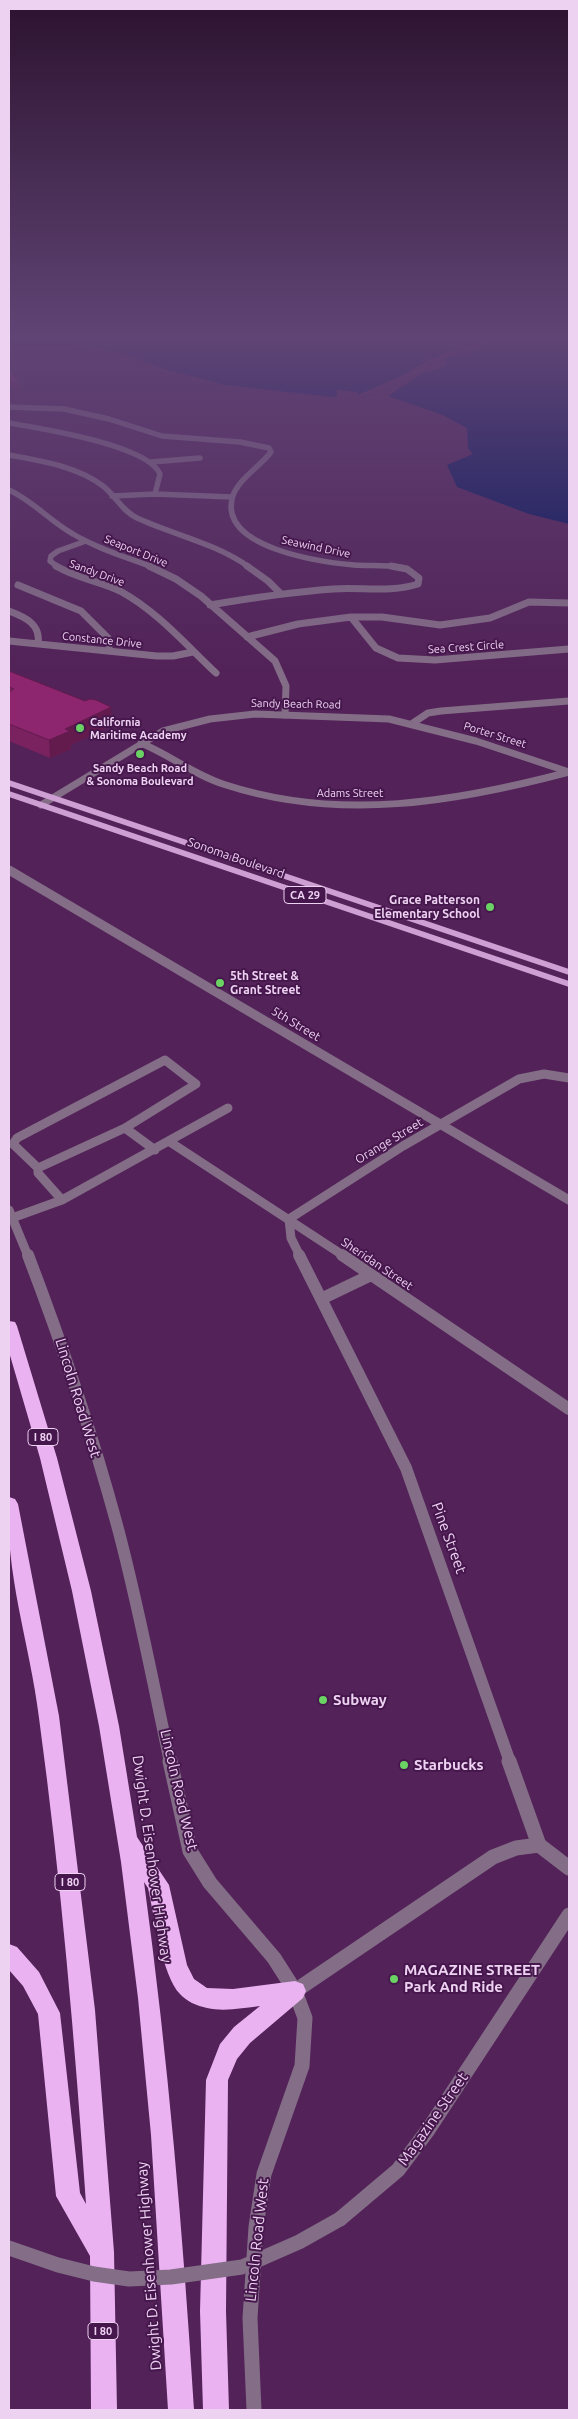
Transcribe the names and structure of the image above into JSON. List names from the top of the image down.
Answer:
{
  "streets": {
    "highway": ["I 80", "Dwight D. Eisenhower Highway"],
    "main road": ["Sonoma Boulevard", "CA 29"],
    "street": [
      "Seawind Drive",
      "Seaport Drive",
      "Sandy Drive",
      "Constance Drive",
      "Sea Crest Circle",
      "Sandy Beach Road",
      "Porter Street",
      "Adams Street",
      "5th Street",
      "Orange Street",
      "Sheridan Street",
      "Lincoln Road West",
      "Pine Street",
      "Magazine Street"
    ]
  },
  "crossings": [
    ["Seawind Drive", "Seaport Drive"],
    ["Seaport Drive", "Sandy Drive"],
    ["Seaport Drive", "Sea Crest Circle"],
    ["Seaport Drive", "Sandy Beach Road"],
    ["Sandy Drive", "Constance Drive"],
    ["Sandy Beach Road", "Porter Street"],
    ["Sandy Beach Road", "Adams Street"],
    ["Sandy Beach Road", "Sonoma Boulevard"],
    ["Porter Street", "Adams Street"],
    ["5th Street", "Orange Street"],
    ["Orange Street", "Sheridan Street"],
    ["Orange Street", "Pine Street"],
    ["Sheridan Street", "Pine Street"]
  ],
  "places": [
    "California Maritime Academy",
    "Sandy Beach Road & Sonoma Boulevard",
    "Grace Patterson Elementary School",
    "5th Street & Grant Street",
    "Subway",
    "Starbucks",
    "MAGAZINE STREET Park And Ride"
  ]
}
